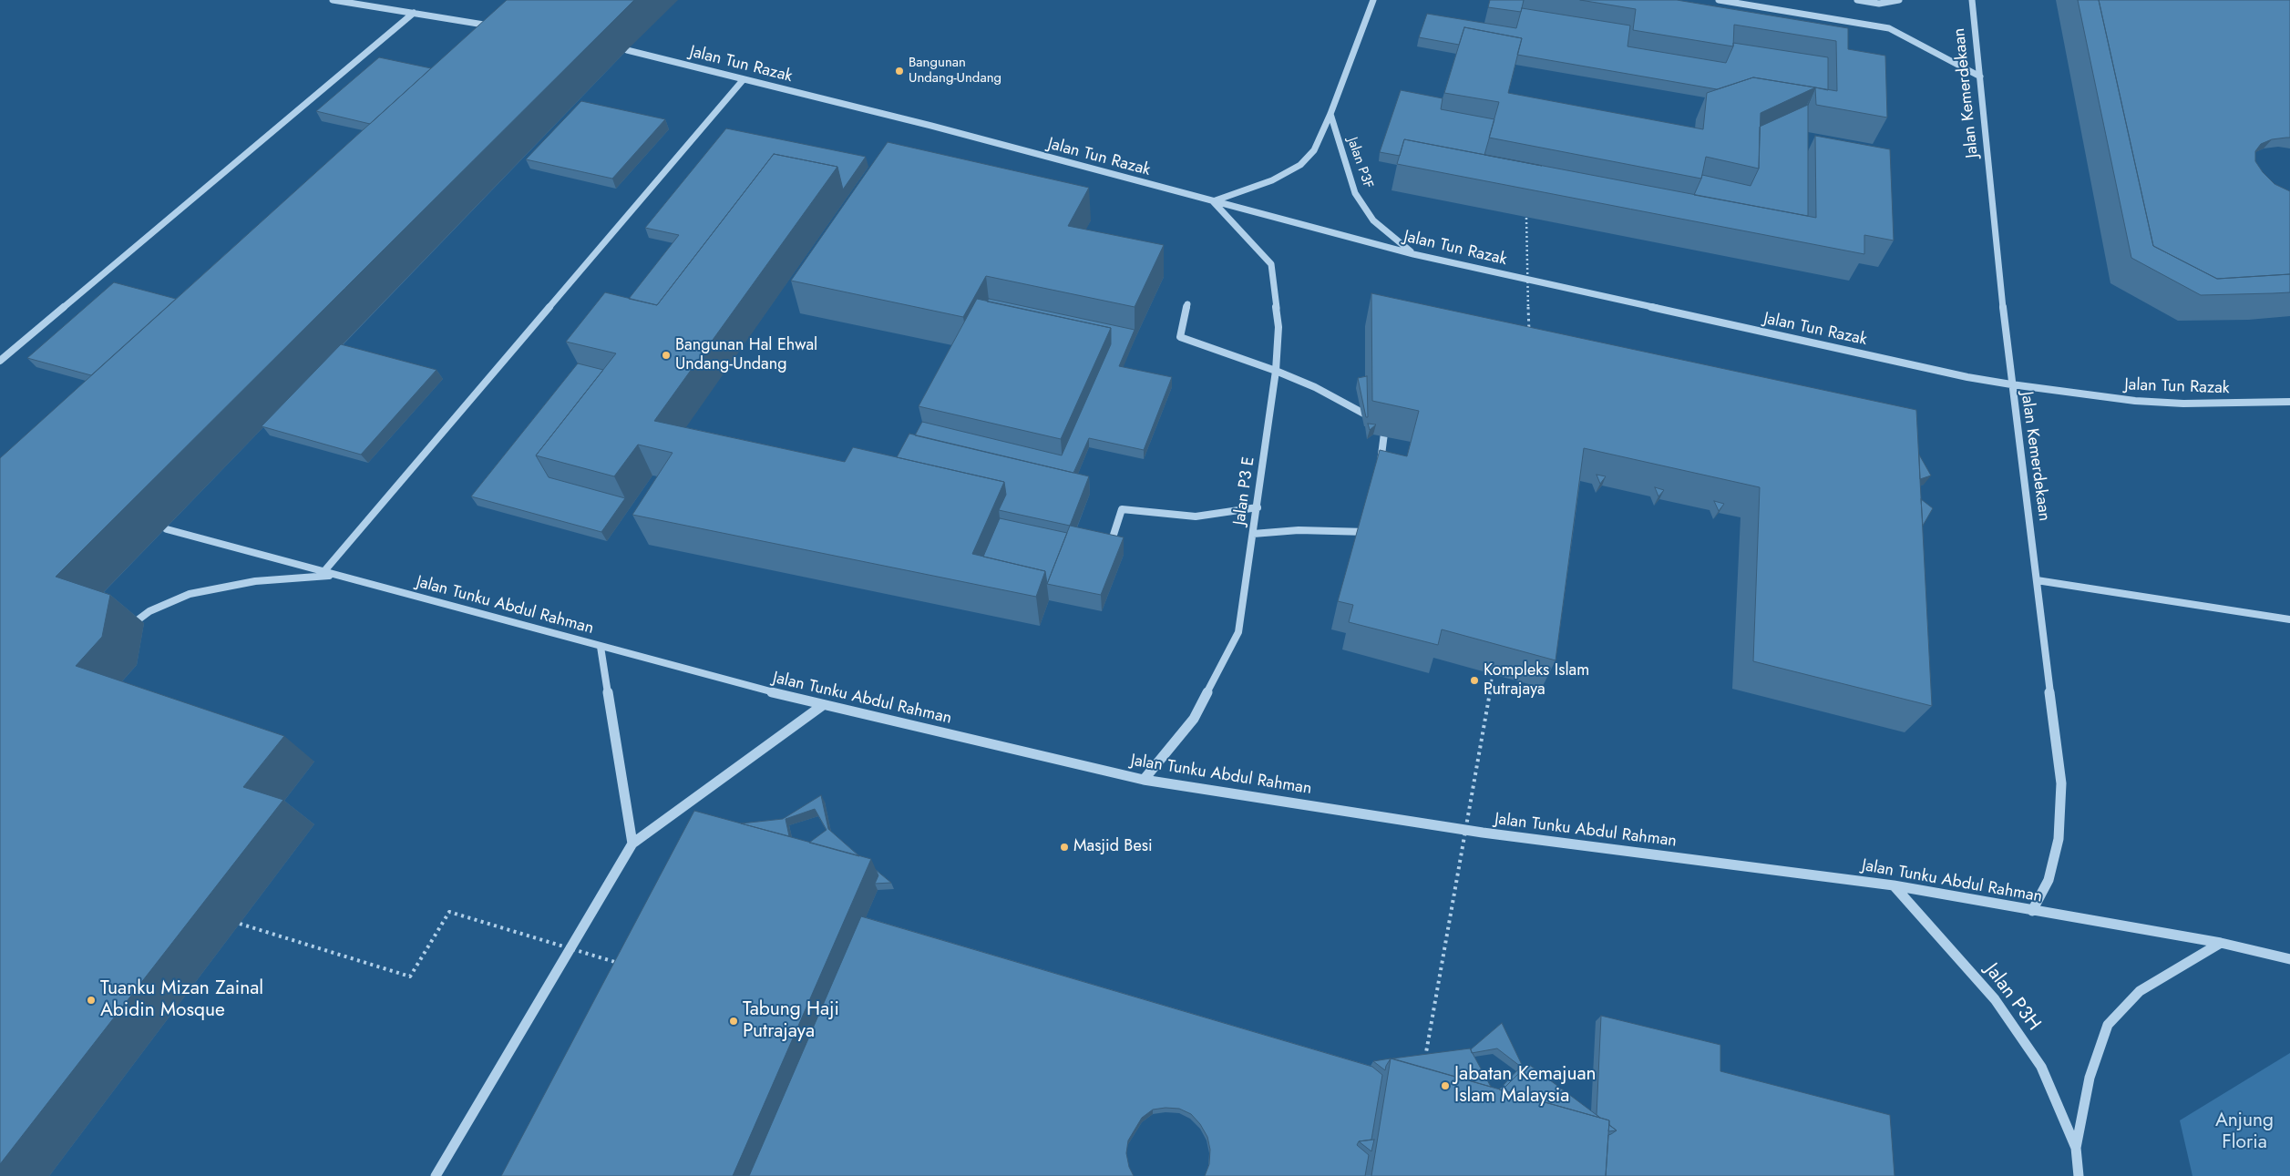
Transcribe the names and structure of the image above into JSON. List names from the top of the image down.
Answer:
{
  "streets": {
    "street": [
      "Jalan Tun Razak",
      "Jalan Kemerdekaan",
      "Jalan P3F",
      "Jalan P3 E",
      "Jalan Tunku Abdul Rahman",
      "Jalan P3H"
    ]
  },
  "crossings": [
    ["Jalan Tun Razak", "Jalan Kemerdekaan"],
    ["Jalan Tun Razak", "Jalan P3F"],
    ["Jalan Tun Razak", "Jalan P3 E"],
    ["Jalan Kemerdekaan", "Jalan Tunku Abdul Rahman"],
    ["Jalan P3F", "Jalan P3 E"],
    ["Jalan P3 E", "Jalan Tunku Abdul Rahman"],
    ["Jalan Tunku Abdul Rahman", "Jalan P3H"]
  ],
  "parks": ["Anjung Floria"],
  "places": [
    "Bangunan Undang-Undang",
    "Bangunan Hal Ehwal Undang-Undang",
    "Kompleks Islam Putrajaya",
    "Masjid Besi",
    "Tuanku Mizan Zainal Abidin Mosque",
    "Tabung Haji Putrajaya",
    "Jabatan Kemajuan Islam Malaysia"
  ]
}
